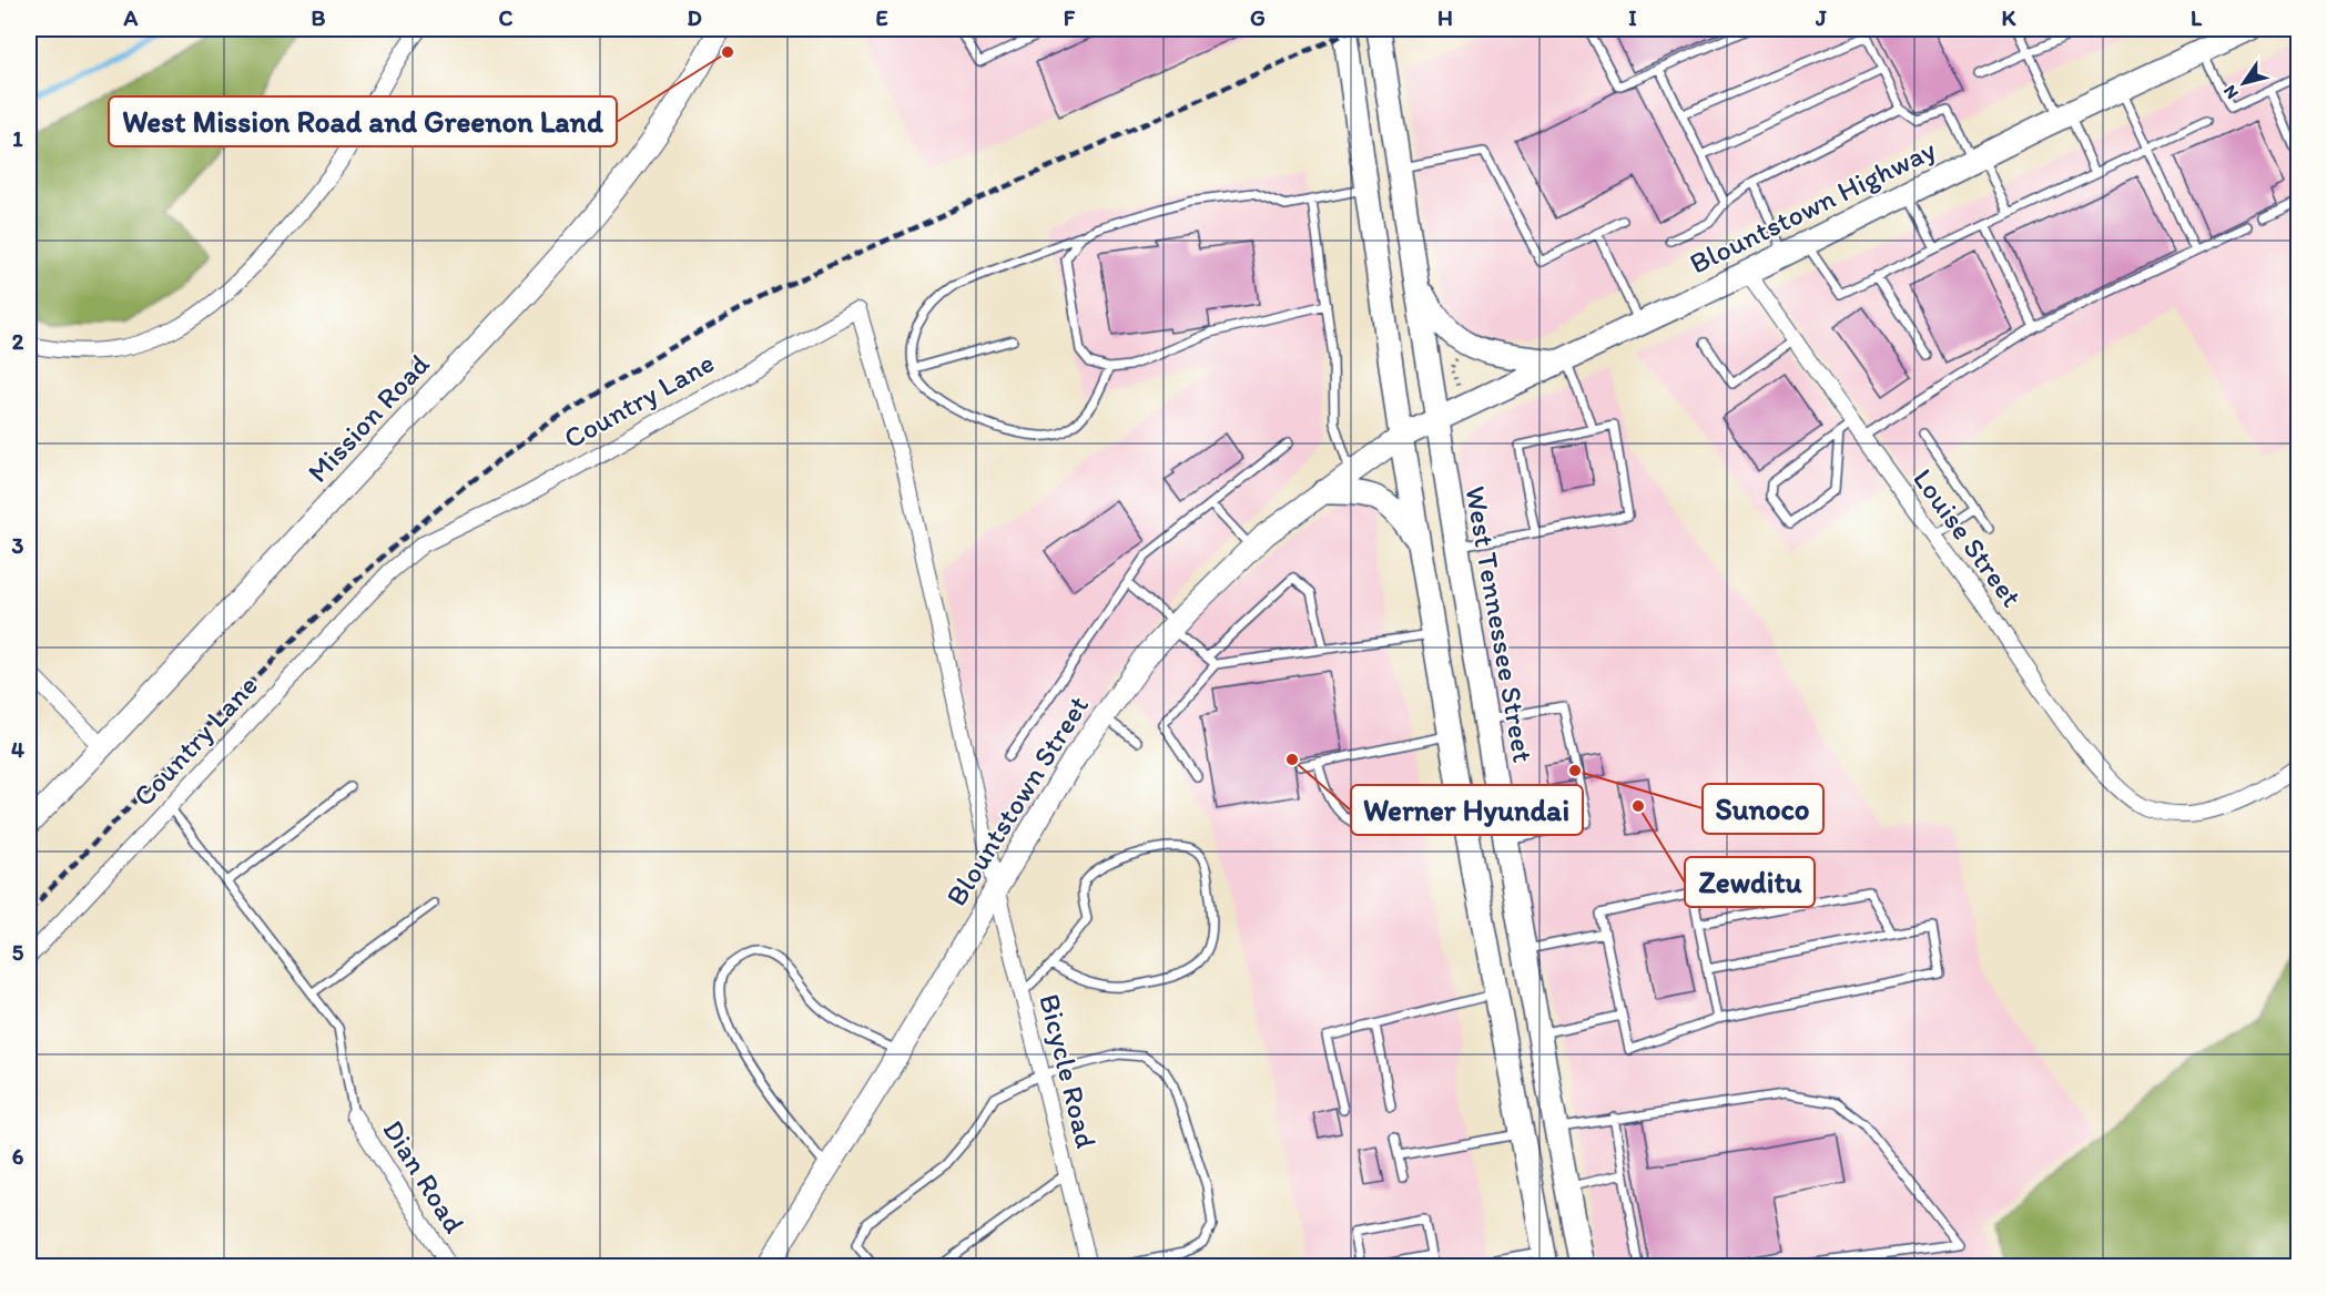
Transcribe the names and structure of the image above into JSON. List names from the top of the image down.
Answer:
{
  "streets": {
    "main road": [
      "Blountstown Highway",
      "Mission Road",
      "West Tennessee Street",
      "Blountstown Street"
    ],
    "street": [
      "Country Lane",
      "Louise Street",
      "Bicycle Road",
      "Dian Road"
    ]
  },
  "crossings": [
    ["Blountstown Highway", "Louise Street"],
    ["Blountstown Highway", "West Tennessee Street"],
    ["Blountstown Highway", "Blountstown Street"],
    ["Country Lane", "Blountstown Street"],
    ["Country Lane", "Bicycle Road"],
    ["Blountstown Street", "Bicycle Road"]
  ],
  "places": [
    "West Mission Road and Greenon Land",
    "Werner Hyundai",
    "Sunoco",
    "Zewditu"
  ],
  "north": "bottom left",
  "grid": {
    "columns": [
      "A",
      "B",
      "C",
      "D",
      "E",
      "F",
      "G",
      "H",
      "I",
      "J",
      "K",
      "L"
    ],
    "rows": [
      "1",
      "2",
      "3",
      "4",
      "5",
      "6"
    ]
  }
}
